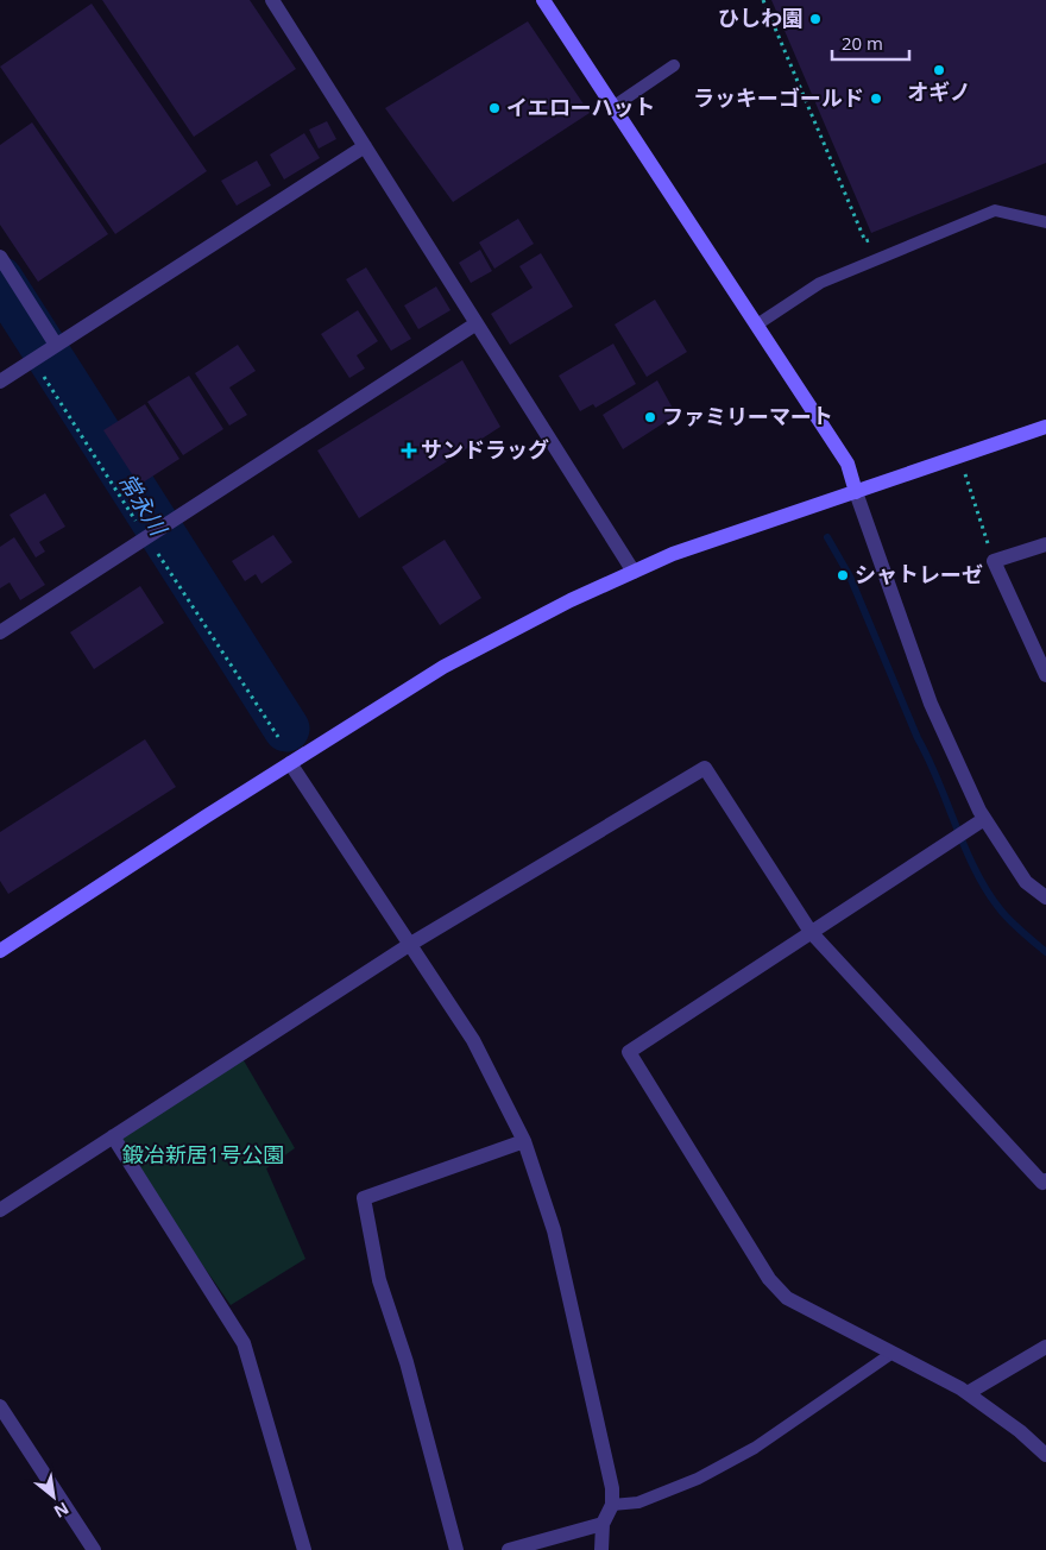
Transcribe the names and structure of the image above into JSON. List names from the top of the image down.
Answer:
{
  "water": ["常永川"],
  "parks": ["鍛冶新居1号公園"],
  "places": {
    "other": [
      "ひしわ園",
      "オギノ",
      "ラッキーゴールド",
      "イエローハット",
      "ファミリーマート",
      "シャトレーゼ"
    ],
    "health": ["サンドラッグ"]
  },
  "scale_bar": "20 m",
  "north": "bottom right"
}
